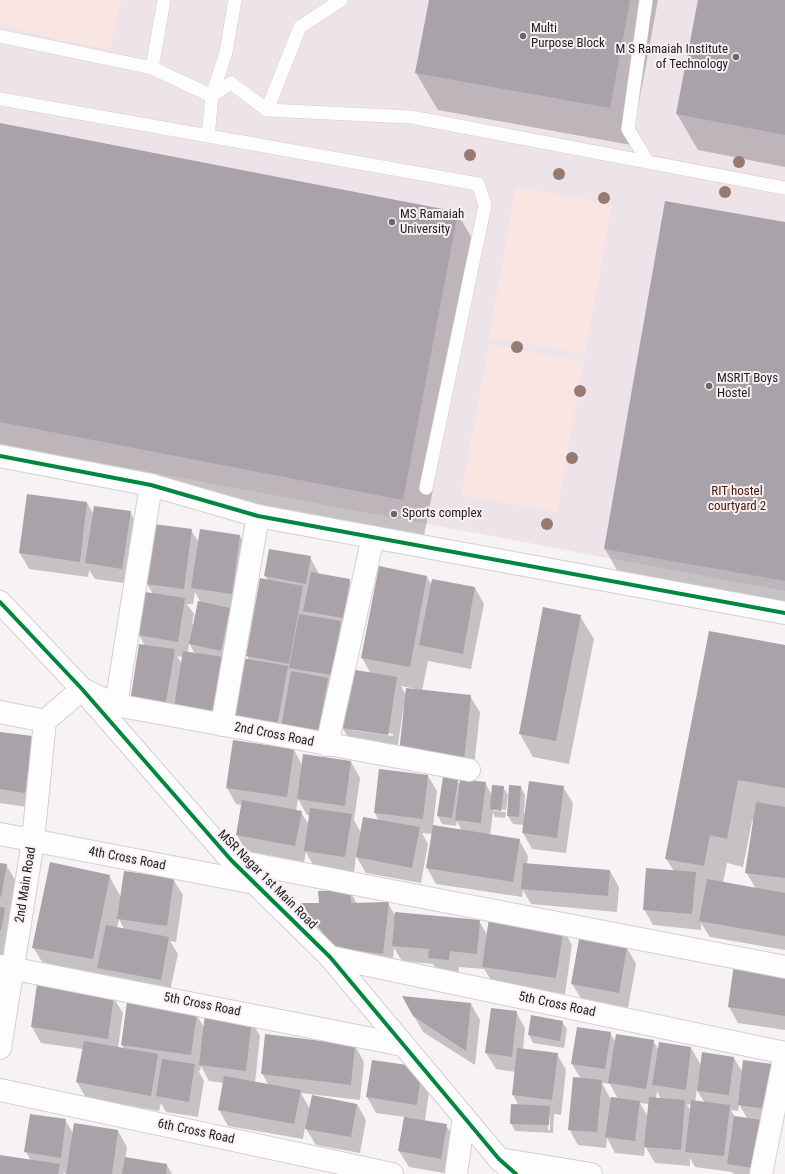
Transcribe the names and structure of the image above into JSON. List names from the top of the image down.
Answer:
{
  "streets": {
    "street": [
      "2nd Cross Road",
      "4th Cross Road",
      "MSR Nagar 1st Main Road",
      "2nd Main Road",
      "5th Cross Road",
      "6th Cross Road"
    ]
  },
  "crossings": [
    ["2nd Cross Road", "MSR Nagar 1st Main Road"],
    ["4th Cross Road", "MSR Nagar 1st Main Road"],
    ["4th Cross Road", "2nd Main Road"],
    ["MSR Nagar 1st Main Road", "5th Cross Road"],
    ["2nd Main Road", "5th Cross Road"]
  ],
  "parks": ["RIT hostel courtyard 2"],
  "places": [
    "Multi Purpose Block",
    "M S Ramaiah Institute of Technology",
    "MS Ramaiah University",
    "MSRIT Boys Hostel",
    "Sports complex"
  ]
}
